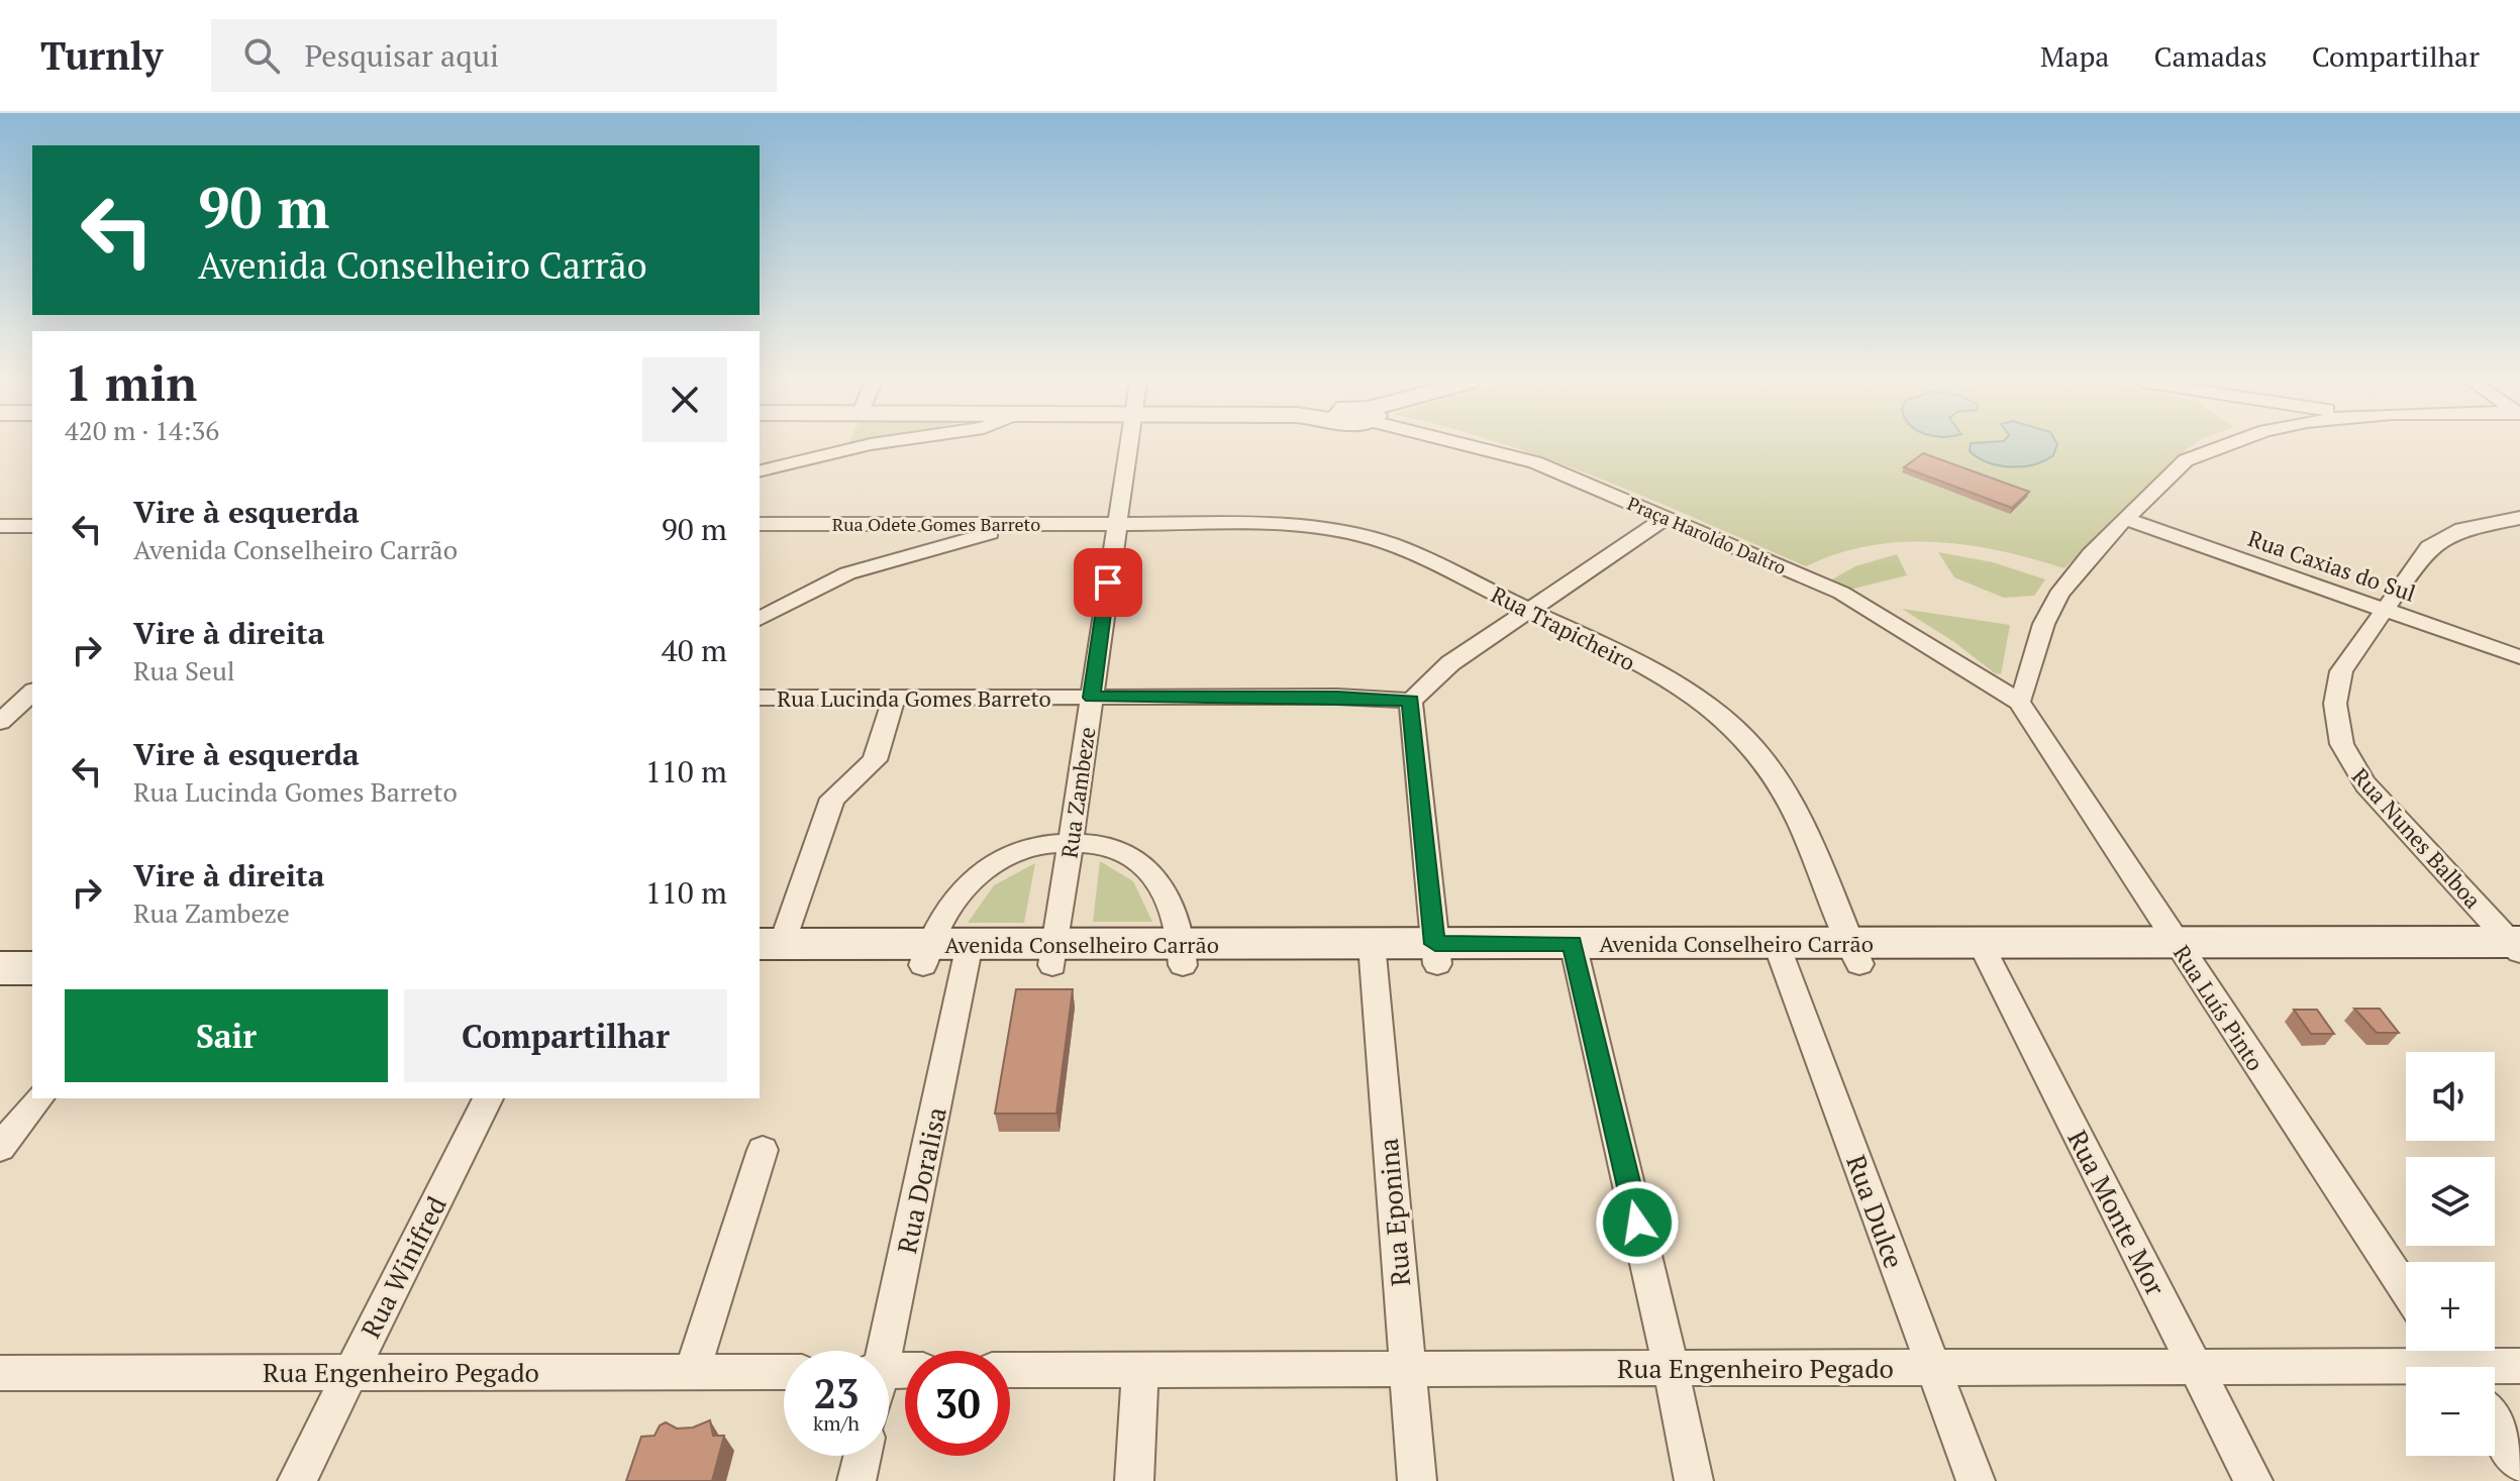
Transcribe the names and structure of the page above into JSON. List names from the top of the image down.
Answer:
{
  "streets": {
    "main road": ["Avenida Conselheiro Carrão"],
    "street": [
      "Rua Odete Gomes Barreto",
      "Praça Haroldo Daltro",
      "Rua Caxias do Sul",
      "Rua Trapicheiro",
      "Rua Lucinda Gomes Barreto",
      "Rua Zambeze",
      "Rua Nunes Balboa",
      "Rua Luís Pinto",
      "Rua Doralisa",
      "Rua Dulce",
      "Rua Eponina",
      "Rua Monte Mor",
      "Rua Winifred",
      "Rua Engenheiro Pegado"
    ]
  },
  "crossings": [
    ["Rua Odete Gomes Barreto", "Rua Trapicheiro"],
    ["Rua Odete Gomes Barreto", "Rua Zambeze"],
    ["Praça Haroldo Daltro", "Rua Luís Pinto"],
    ["Rua Caxias do Sul", "Rua Nunes Balboa"],
    ["Rua Trapicheiro", "Rua Zambeze"],
    ["Rua Trapicheiro", "Avenida Conselheiro Carrão"],
    ["Rua Lucinda Gomes Barreto", "Rua Zambeze"],
    ["Rua Zambeze", "Avenida Conselheiro Carrão"],
    ["Rua Nunes Balboa", "Avenida Conselheiro Carrão"],
    ["Avenida Conselheiro Carrão", "Rua Luís Pinto"],
    ["Avenida Conselheiro Carrão", "Rua Doralisa"],
    ["Avenida Conselheiro Carrão", "Rua Dulce"],
    ["Avenida Conselheiro Carrão", "Rua Eponina"],
    ["Avenida Conselheiro Carrão", "Rua Monte Mor"],
    ["Rua Dulce", "Rua Engenheiro Pegado"],
    ["Rua Eponina", "Rua Engenheiro Pegado"],
    ["Rua Monte Mor", "Rua Engenheiro Pegado"],
    ["Rua Winifred", "Rua Engenheiro Pegado"]
  ],
  "page": {
    "header": "Turnly",
    "search": "Pesquisar aqui",
    "nav": ["Mapa", "Camadas", "Compartilhar"],
    "turn": ["90 m", "Avenida Conselheiro Carrão"],
    "heading": ["1 min", "420 m · 14:36"],
    "list": [
      {
        "name": "Vire à esquerda",
        "note": "Avenida Conselheiro Carrão",
        "value": "90 m"
      },
      {
        "name": "Vire à direita",
        "note": "Rua Seul",
        "value": "40 m"
      },
      {
        "name": "Vire à esquerda",
        "note": "Rua Lucinda Gomes Barreto",
        "value": "110 m"
      },
      {
        "name": "Vire à direita",
        "note": "Rua Zambeze",
        "value": "110 m"
      }
    ],
    "buttons": ["Sair", "Compartilhar"],
    "map_buttons": ["+", "−"],
    "speed": "23 km/h",
    "limit": "30"
  }
}
